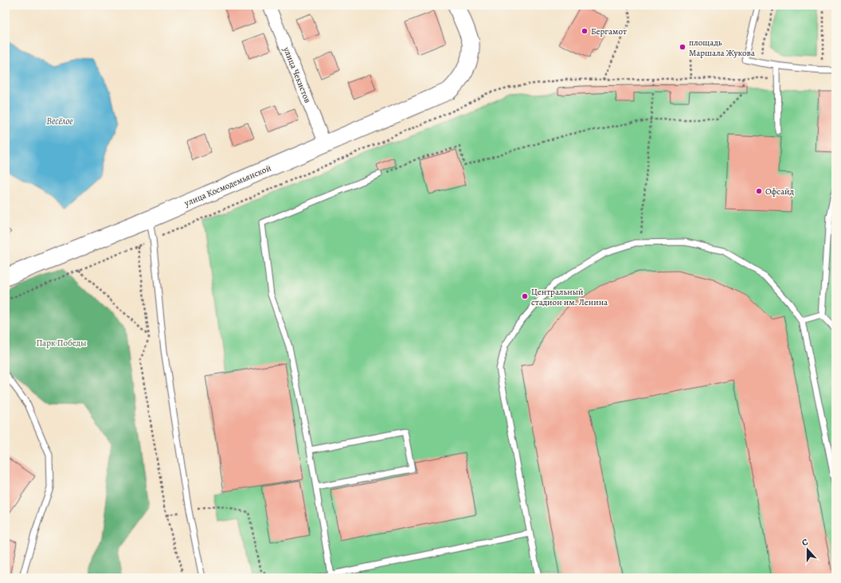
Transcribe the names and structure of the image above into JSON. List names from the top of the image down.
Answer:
{
  "streets": {
    "street": ["улица Чекистов", "улица Космодемьянской"]
  },
  "crossings": [
    ["улица Чекистов", "улица Космодемьянской"]
  ],
  "water": ["Весёлое"],
  "parks": ["Парк Победы"],
  "places": [
    "Бергамот",
    "площадь Маршала Жукова",
    "Офсайд",
    "Центральный стадион им. Ленина"
  ],
  "north": "top"
}
